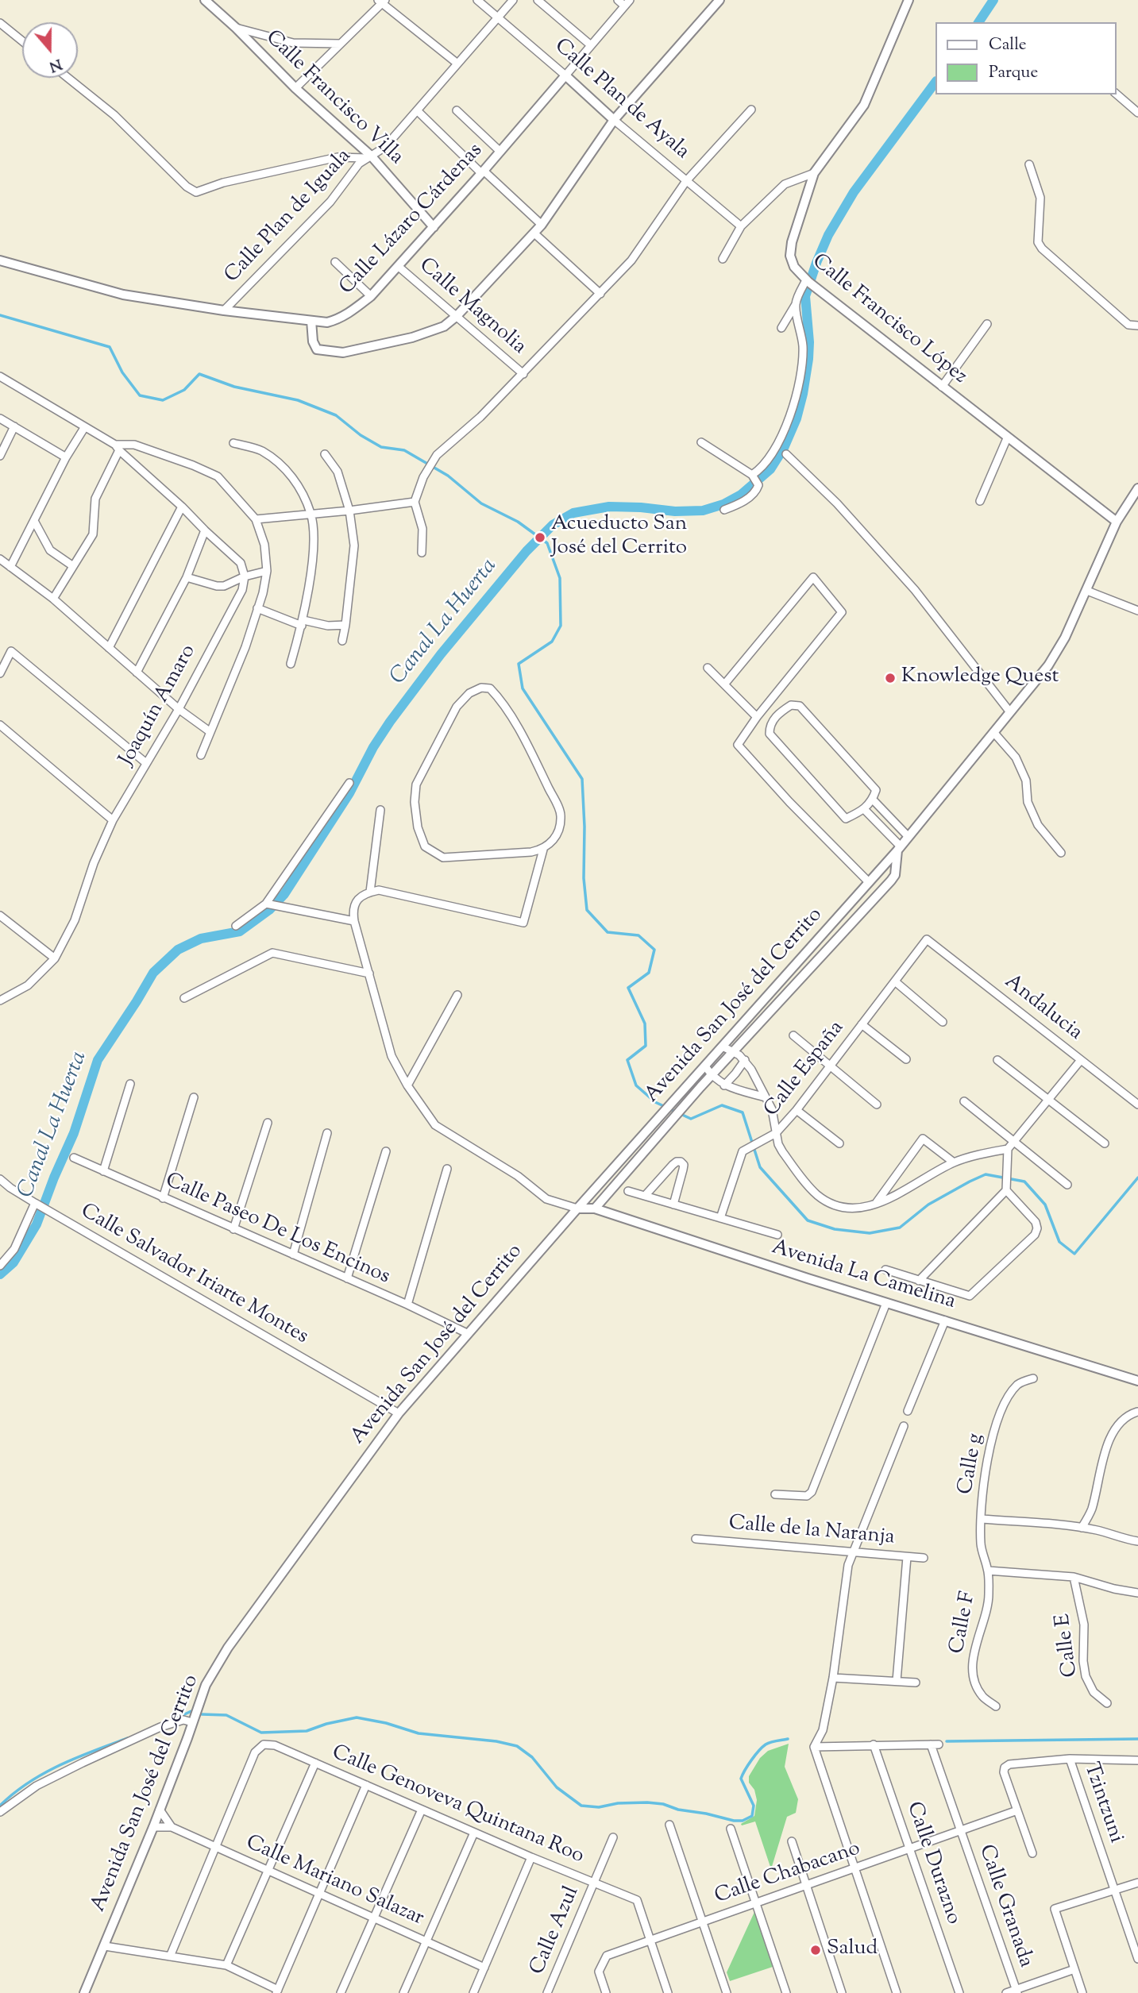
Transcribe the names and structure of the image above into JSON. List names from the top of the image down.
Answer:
{
  "streets": {
    "street": [
      "Calle Francisco Villa",
      "Calle Plan de Ayala",
      "Calle Plan de Iguala",
      "Calle Lázaro Cárdenas",
      "Calle Magnolia",
      "Calle Francisco López",
      "Joaquín Amaro",
      "Avenida San José del Cerrito",
      "Andalucia",
      "Calle España",
      "Calle Paseo De Los Encinos",
      "Calle Salvador Iriarte Montes",
      "Avenida La Camelina",
      "Calle g",
      "Calle de la Naranja",
      "Calle F",
      "Calle E",
      "Tzintzuni",
      "Calle Genoveva Quintana Roo",
      "Calle Durazno",
      "Calle Chabacano",
      "Calle Mariano Salazar",
      "Calle Granada",
      "Calle Azul"
    ]
  },
  "crossings": [
    ["Calle Francisco Villa", "Calle Plan de Iguala"],
    ["Calle Francisco Villa", "Calle Lázaro Cárdenas"],
    ["Calle Plan de Ayala", "Calle Plan de Iguala"],
    ["Calle Plan de Ayala", "Calle Lázaro Cárdenas"],
    ["Calle Plan de Iguala", "Calle Lázaro Cárdenas"],
    ["Calle Lázaro Cárdenas", "Calle Magnolia"],
    ["Calle Francisco López", "Avenida San José del Cerrito"],
    ["Avenida San José del Cerrito", "Calle España"],
    ["Avenida San José del Cerrito", "Calle Paseo De Los Encinos"],
    ["Avenida San José del Cerrito", "Calle Salvador Iriarte Montes"],
    ["Avenida San José del Cerrito", "Avenida La Camelina"],
    ["Avenida San José del Cerrito", "Calle Mariano Salazar"],
    ["Andalucia", "Calle España"],
    ["Calle g", "Calle F"],
    ["Calle Genoveva Quintana Roo", "Calle Chabacano"],
    ["Calle Genoveva Quintana Roo", "Calle Mariano Salazar"],
    ["Calle Genoveva Quintana Roo", "Calle Azul"],
    ["Calle Durazno", "Calle Chabacano"],
    ["Calle Durazno", "Calle Granada"],
    ["Calle Chabacano", "Calle Granada"]
  ],
  "water": ["Canal La Huerta"],
  "places": ["Acueducto San José del Cerrito", "Knowledge Quest", "Salud"],
  "legend": ["Calle", "Parque"],
  "north": "bottom"
}
